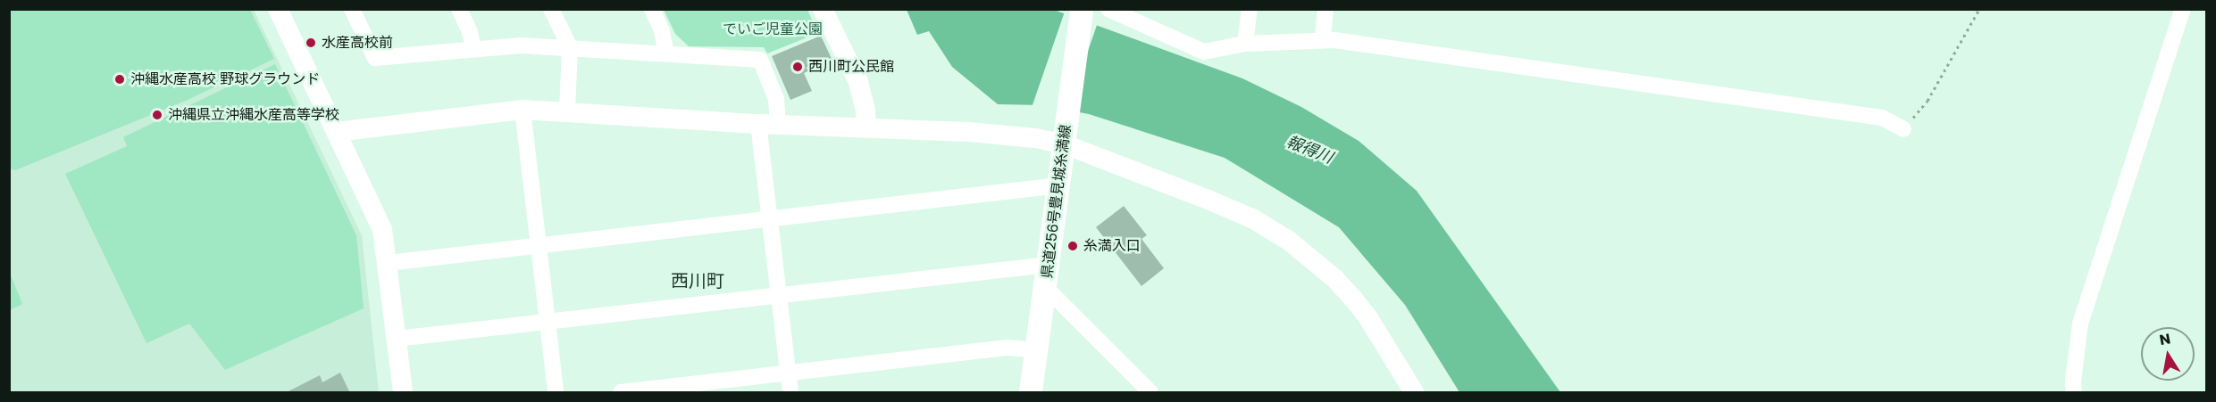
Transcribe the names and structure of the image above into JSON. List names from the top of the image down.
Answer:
{
  "streets": {
    "main road": ["県道256号豊見城糸満線"]
  },
  "districts": ["西川町"],
  "water": ["報得川"],
  "parks": ["でいご児童公園"],
  "places": [
    "水産高校前",
    "西川町公民館",
    "沖縄水産高校 野球グラウンド",
    "沖縄県立沖縄水産高等学校",
    "糸満入口"
  ],
  "north": "top"
}
